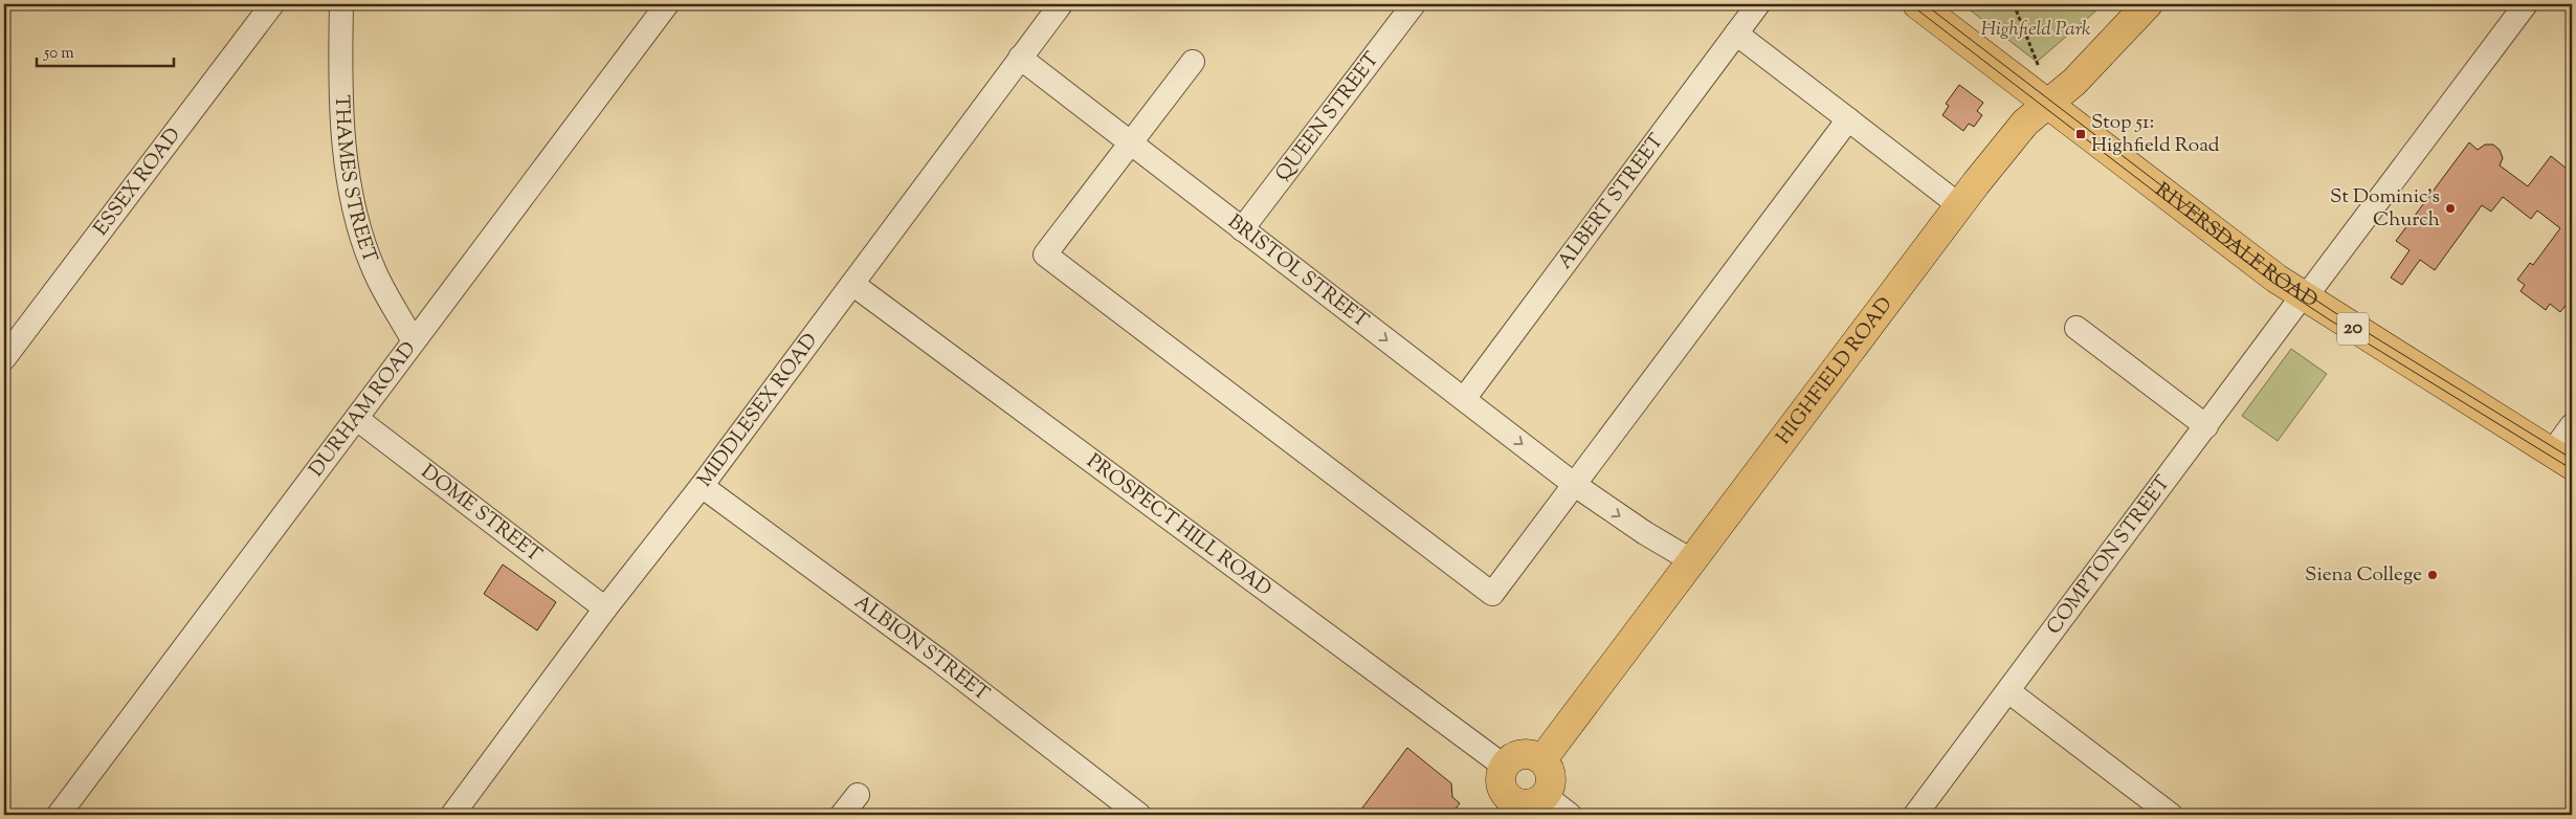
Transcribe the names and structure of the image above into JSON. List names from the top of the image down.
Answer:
{
  "streets": {
    "main road": ["RIVERSDALE ROAD", "20", "HIGHFIELD ROAD"],
    "street": [
      "QUEEN STREET",
      "THAMES STREET",
      "ESSEX ROAD",
      "ALBERT STREET",
      "BRISTOL STREET",
      "DURHAM ROAD",
      "MIDDLESEX ROAD",
      "DOME STREET",
      "PROSPECT HILL ROAD",
      "COMPTON STREET",
      "ALBION STREET"
    ]
  },
  "crossings": [
    ["QUEEN STREET", "BRISTOL STREET"],
    ["THAMES STREET", "DURHAM ROAD"],
    ["ALBERT STREET", "BRISTOL STREET"],
    ["RIVERSDALE ROAD", "HIGHFIELD ROAD"],
    ["RIVERSDALE ROAD", "COMPTON STREET"],
    ["BRISTOL STREET", "HIGHFIELD ROAD"],
    ["BRISTOL STREET", "MIDDLESEX ROAD"],
    ["HIGHFIELD ROAD", "PROSPECT HILL ROAD"],
    ["DURHAM ROAD", "DOME STREET"],
    ["MIDDLESEX ROAD", "DOME STREET"],
    ["MIDDLESEX ROAD", "PROSPECT HILL ROAD"],
    ["MIDDLESEX ROAD", "ALBION STREET"]
  ],
  "one_way": ["BRISTOL STREET"],
  "parks": ["Highfield Park"],
  "places": {
    "transit": ["Stop 51: Highfield Road"],
    "other": ["St Dominic's Church", "Siena College"]
  },
  "scale_bar": "50 m"
}
